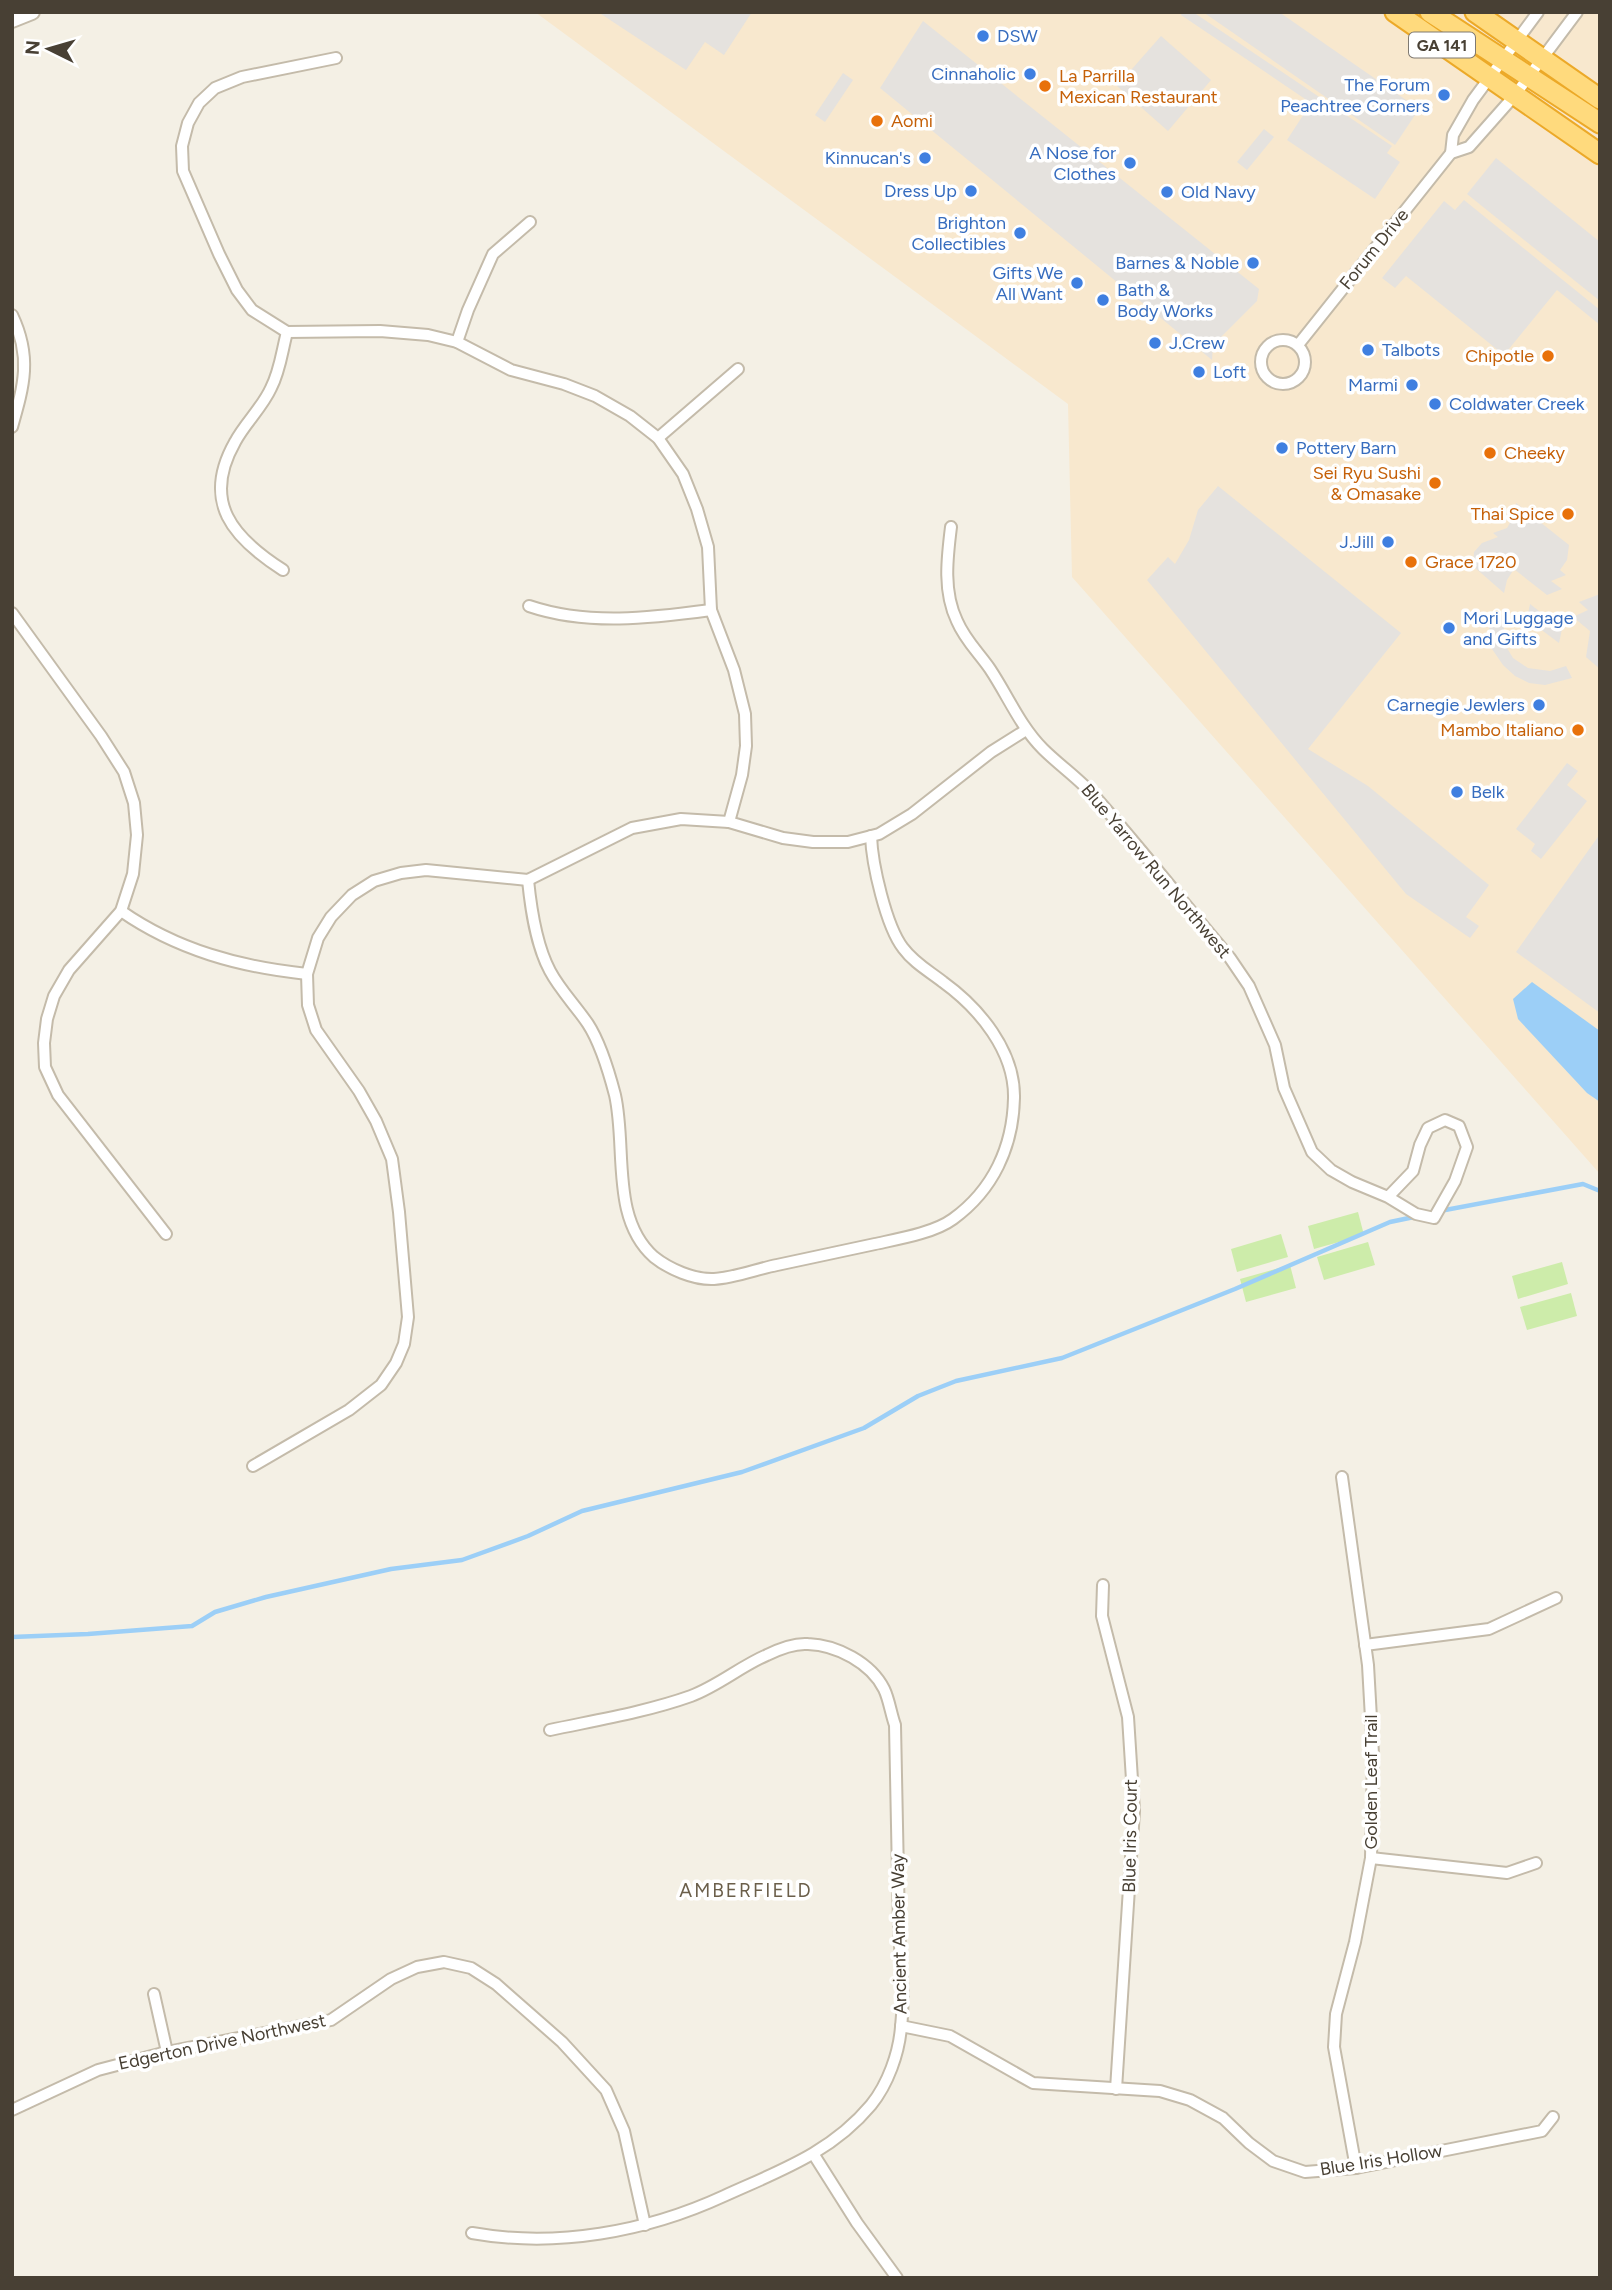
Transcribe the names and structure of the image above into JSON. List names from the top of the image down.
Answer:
{
  "streets": {
    "highway": ["GA 141"],
    "street": [
      "Forum Drive",
      "Blue Yarrow Run Northwest",
      "Golden Leaf Trail",
      "Blue Iris Court",
      "Ancient Amber Way",
      "Edgerton Drive Northwest",
      "Blue Iris Hollow"
    ]
  },
  "crossings": [
    ["GA 141", "Forum Drive"],
    ["Golden Leaf Trail", "Blue Iris Hollow"],
    ["Blue Iris Court", "Blue Iris Hollow"],
    ["Ancient Amber Way", "Edgerton Drive Northwest"],
    ["Ancient Amber Way", "Blue Iris Hollow"]
  ],
  "districts": ["AMBERFIELD"],
  "places": [
    "DSW",
    "Cinnaholic",
    "La Parrilla Mexican Restaurant",
    "The Forum Peachtree Corners",
    "Aomi",
    "Kinnucan's",
    "A Nose for Clothes",
    "Dress Up",
    "Old Navy",
    "Brighton Collectibles",
    "Barnes & Noble",
    "Gifts We All Want",
    "Bath & Body Works",
    "J.Crew",
    "Talbots",
    "Chipotle",
    "Loft",
    "Marmi",
    "Coldwater Creek",
    "Pottery Barn",
    "Cheeky",
    "Sei Ryu Sushi & Omasake",
    "Thai Spice",
    "J.Jill",
    "Grace 1720",
    "Mori Luggage and Gifts",
    "Carnegie Jewlers",
    "Mambo Italiano",
    "Belk"
  ],
  "north": "left"
}
